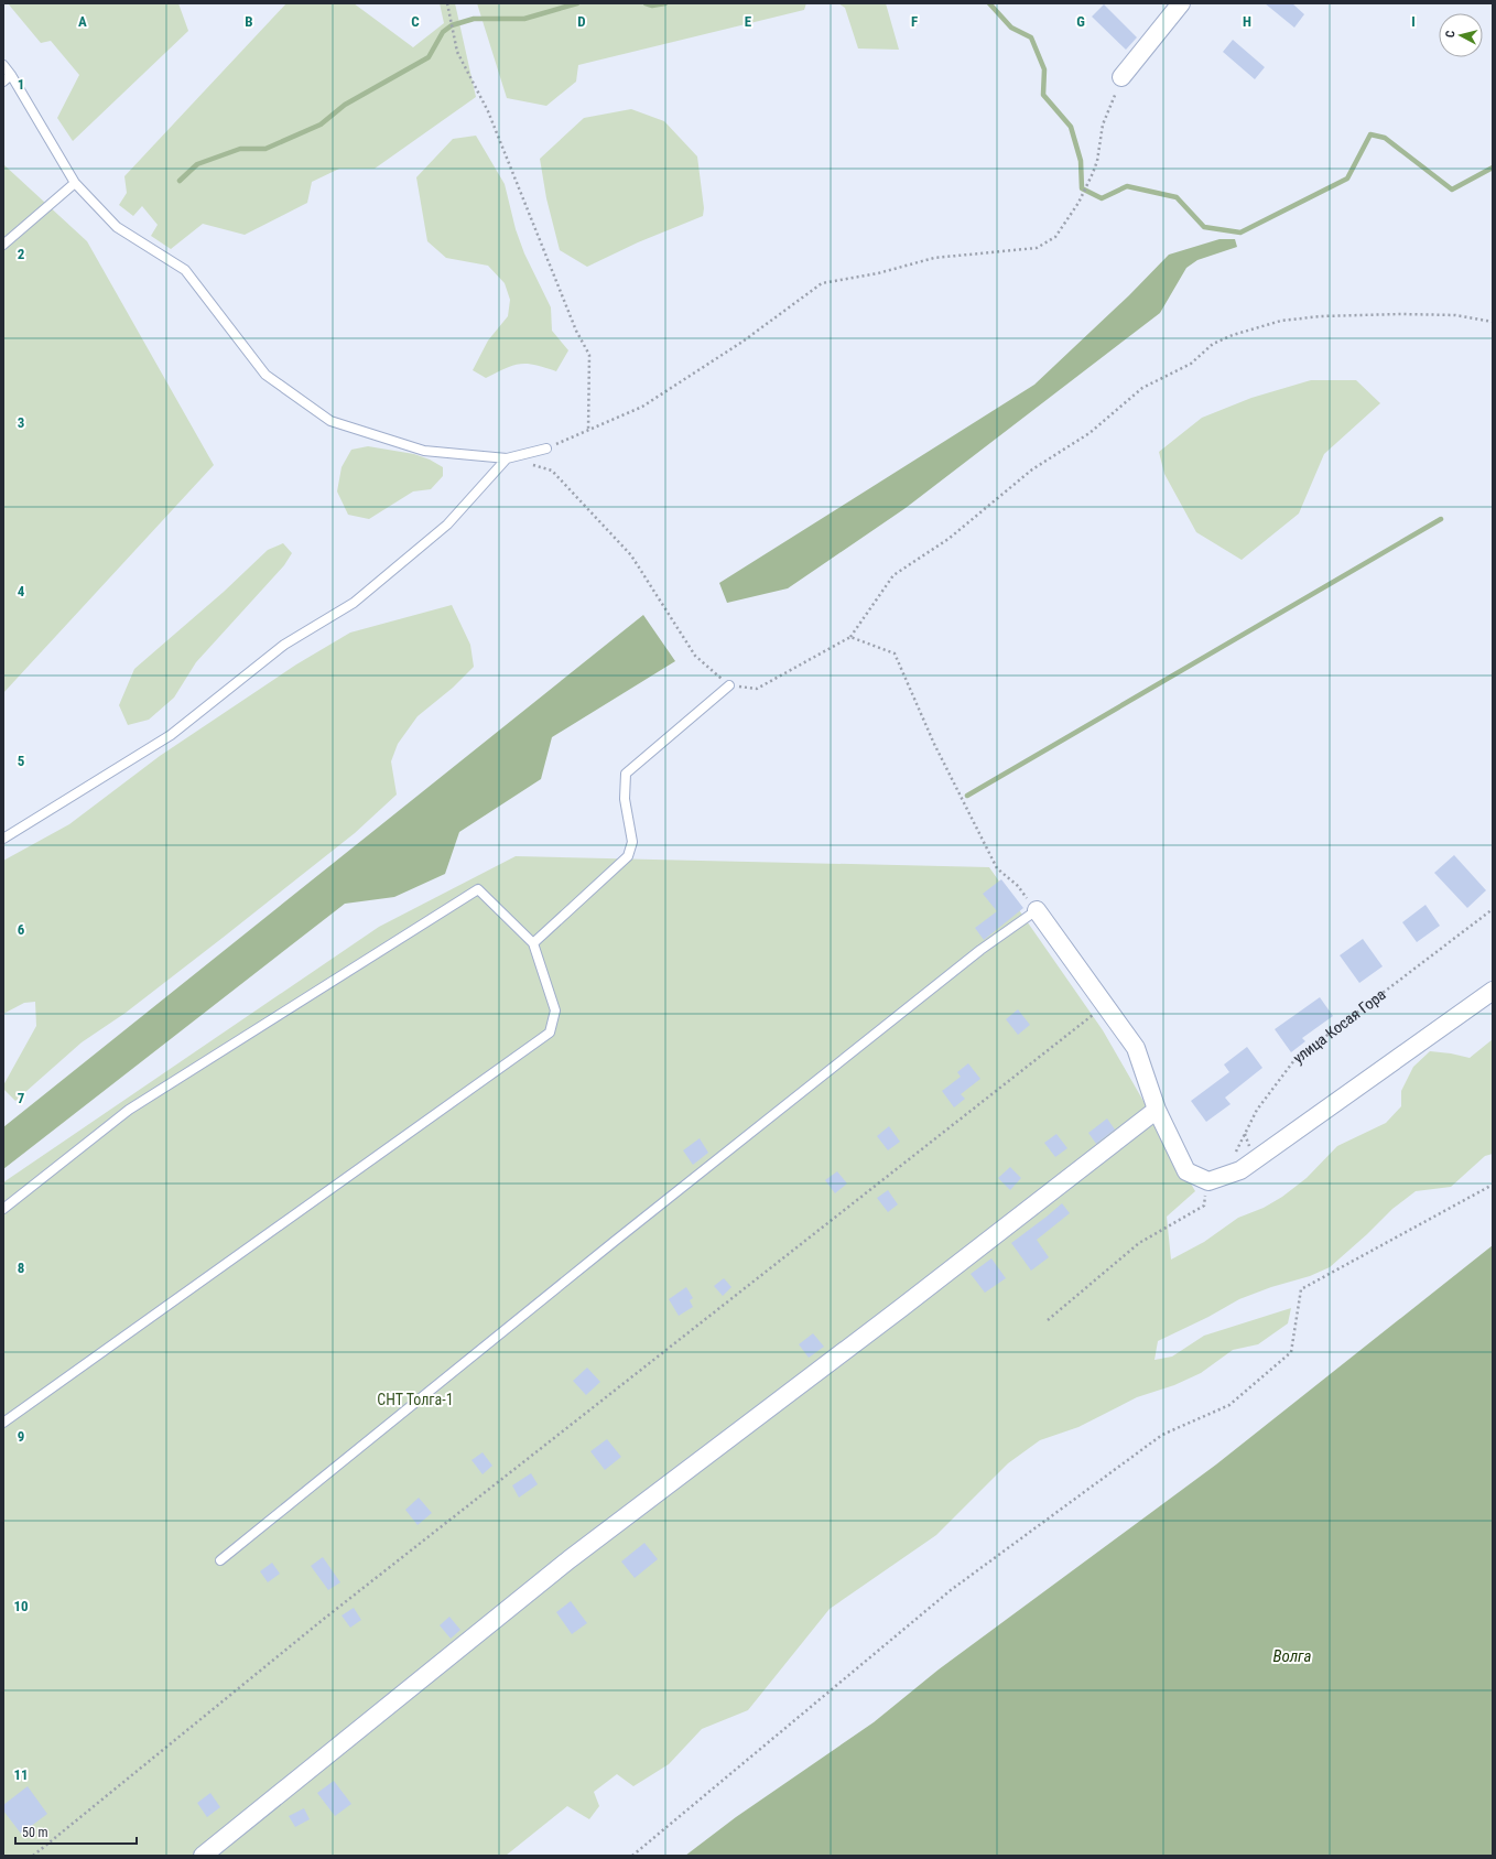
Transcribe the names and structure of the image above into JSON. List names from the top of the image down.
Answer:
{
  "streets": {
    "path": ["улица Косая Гора"]
  },
  "water": ["Волга"],
  "parks": ["СНТ Толга-1"],
  "scale_bar": "50 m",
  "north": "left",
  "grid": {
    "columns": [
      "A",
      "B",
      "C",
      "D",
      "E",
      "F",
      "G",
      "H",
      "I"
    ],
    "rows": [
      "1",
      "2",
      "3",
      "4",
      "5",
      "6",
      "7",
      "8",
      "9",
      "10",
      "11"
    ]
  }
}
